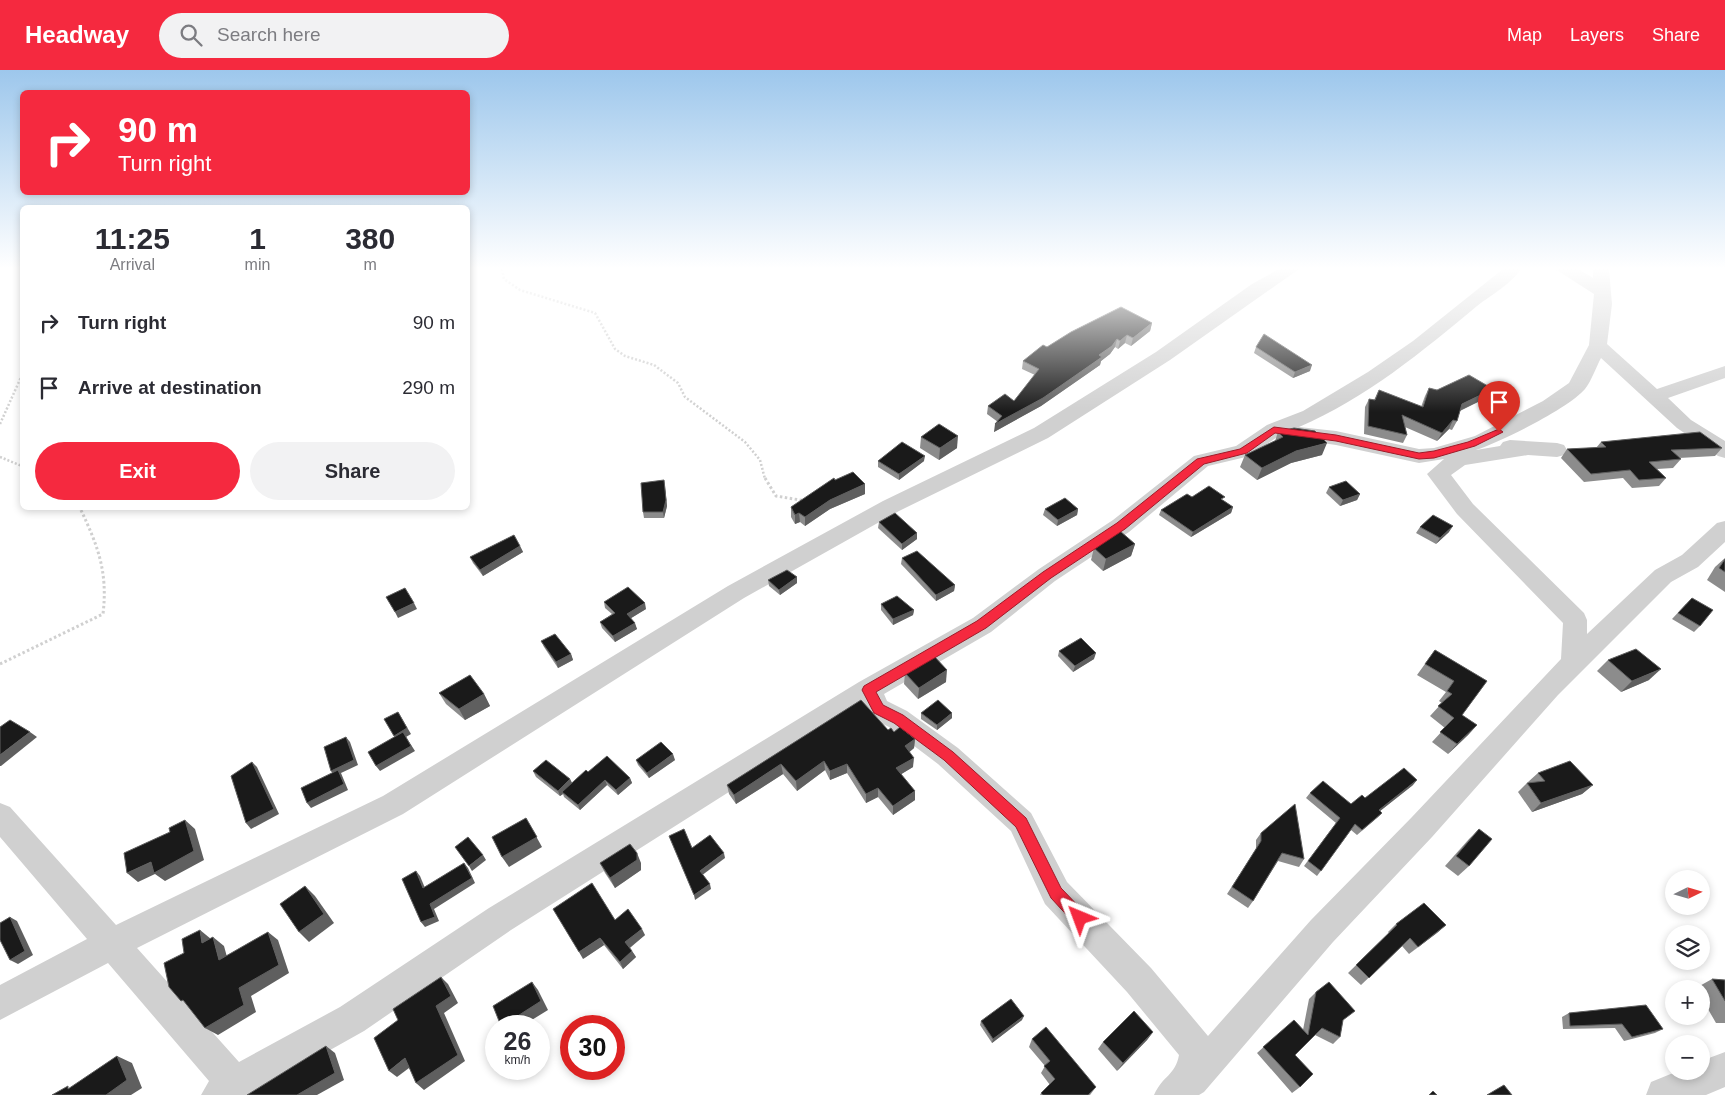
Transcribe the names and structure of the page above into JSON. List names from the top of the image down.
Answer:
{
  "north": "right",
  "page": {
    "header": "Headway",
    "search": "Search here",
    "nav": ["Map", "Layers", "Share"],
    "turn": ["90 m", "Turn right"],
    "eta": [
      "11:25",
      "Arrival",
      "1",
      "min",
      "380",
      "m"
    ],
    "list": [
      {
        "name": "Turn right",
        "value": "90 m"
      },
      {
        "name": "Arrive at destination",
        "value": "290 m"
      }
    ],
    "buttons": ["Exit", "Share"],
    "map_buttons": ["+", "−"],
    "speed": "26 km/h",
    "limit": "30"
  }
}
